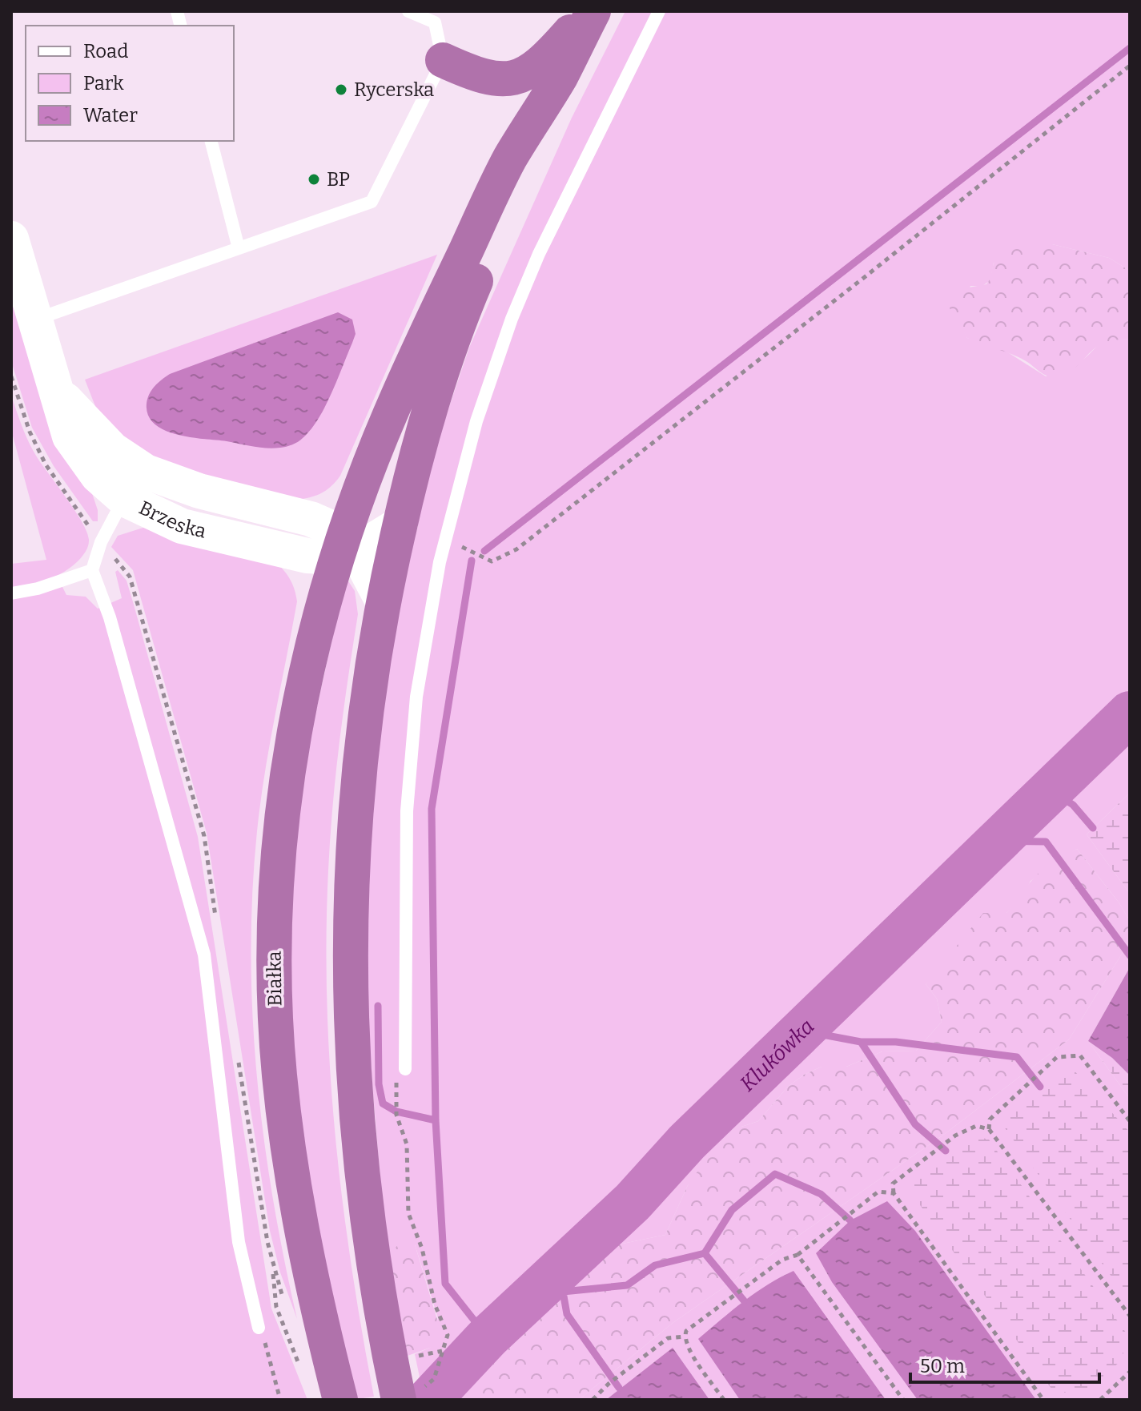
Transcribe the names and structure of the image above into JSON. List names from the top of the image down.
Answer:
{
  "streets": {
    "highway": ["Białka"],
    "street": ["Brzeska"]
  },
  "crossings": [
    ["Brzeska", "Białka"]
  ],
  "water": ["Klukówka"],
  "places": ["Rycerska", "BP"],
  "legend": ["Road", "Park", "Water"],
  "scale_bar": "50 m"
}
